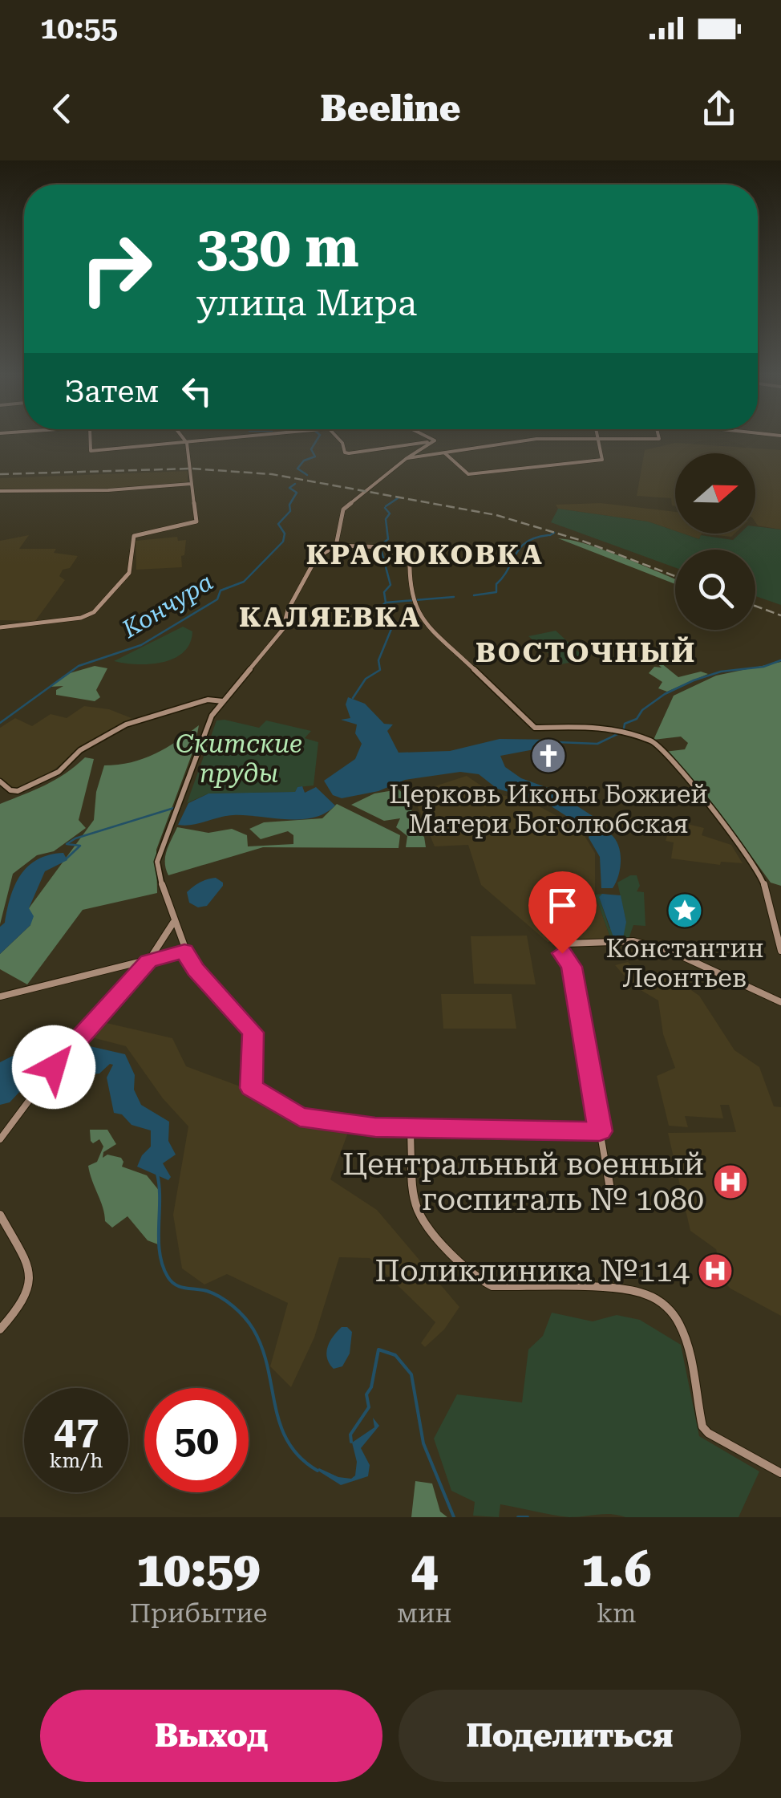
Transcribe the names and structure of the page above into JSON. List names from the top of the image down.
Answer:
{
  "districts": ["КРАСЮКОВКА", "КАЛЯЕВКА", "ВОСТОЧНЫЙ"],
  "water": ["Кончура"],
  "parks": ["Скитские пруды"],
  "places": {
    "church": ["Церковь Иконы Божией Матери Боголюбская"],
    "place": ["Константин Леонтьев"],
    "hospital": ["Центральный военный госпиталь № 1080", "Поликлиника №114"]
  },
  "north": "right",
  "page": {
    "status": "10:55",
    "header": "Beeline",
    "turn": ["330 m", "улица Мира"],
    "then": "Затем",
    "speed": "47 km/h",
    "limit": "50",
    "eta": [
      "10:59",
      "Прибытие",
      "4",
      "мин",
      "1.6",
      "km"
    ],
    "buttons": ["Выход", "Поделиться"]
  }
}
